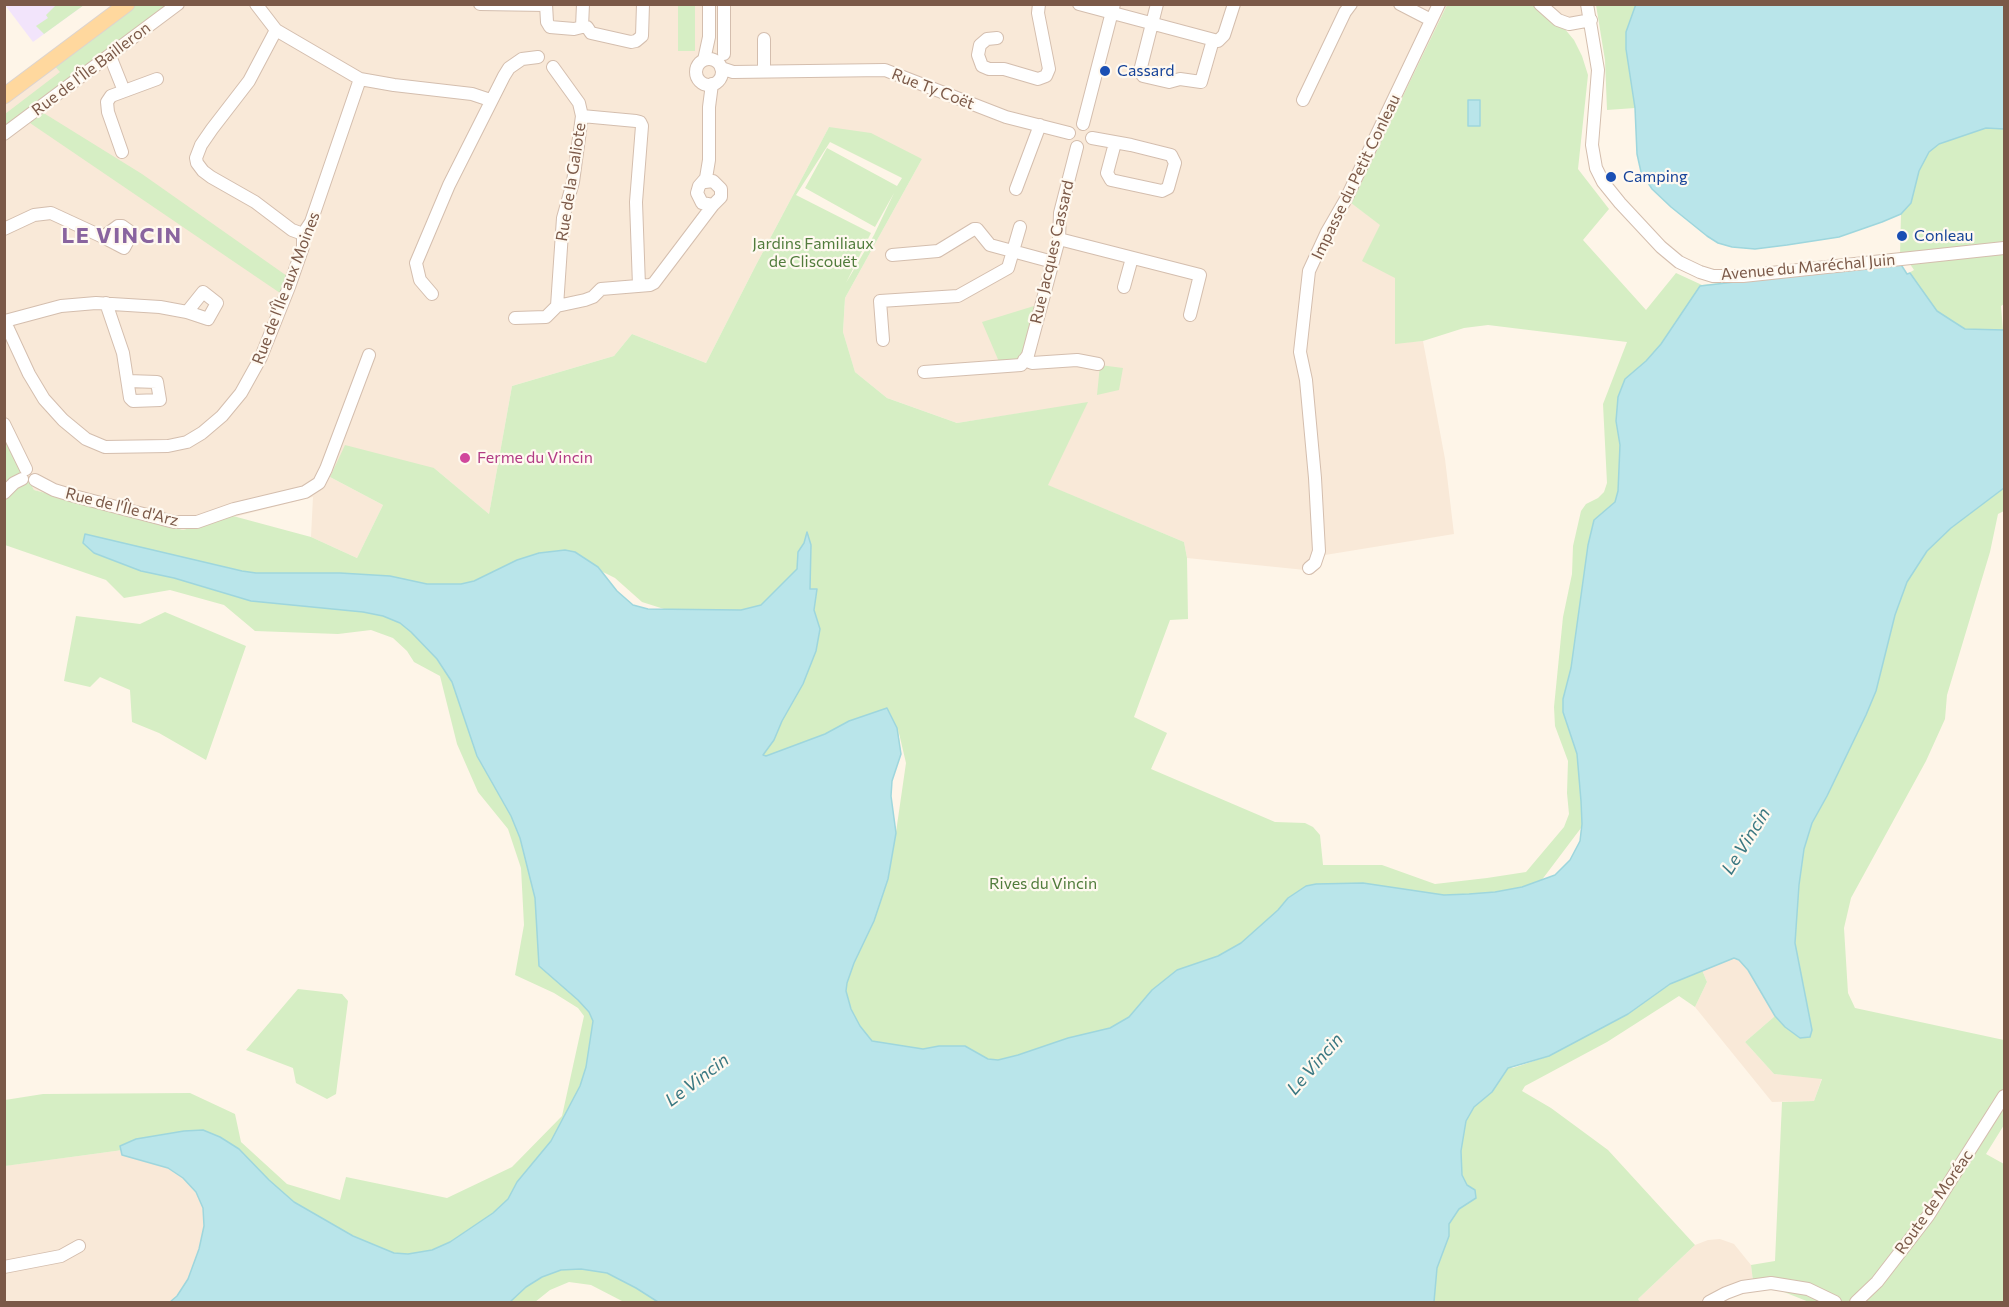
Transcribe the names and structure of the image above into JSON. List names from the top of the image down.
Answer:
{
  "streets": {
    "street": [
      "Rue de l'Île Bailleron",
      "Rue Ty Coët",
      "Impasse du Petit Conleau",
      "Rue de la Galiote",
      "Rue Jacques Cassard",
      "Avenue du Maréchal Juin",
      "Rue de l'Île aux Moines",
      "Rue de l'Île d'Arz",
      "Route de Moréac"
    ]
  },
  "crossings": [
    ["Rue Ty Coët", "Rue Jacques Cassard"]
  ],
  "districts": ["LE VINCIN"],
  "water": ["Le Vincin"],
  "parks": ["Jardins Familiaux de Cliscouët", "Rives du Vincin"],
  "places": [
    "Cassard",
    "Camping",
    "Conleau",
    "Ferme du Vincin"
  ]
}
